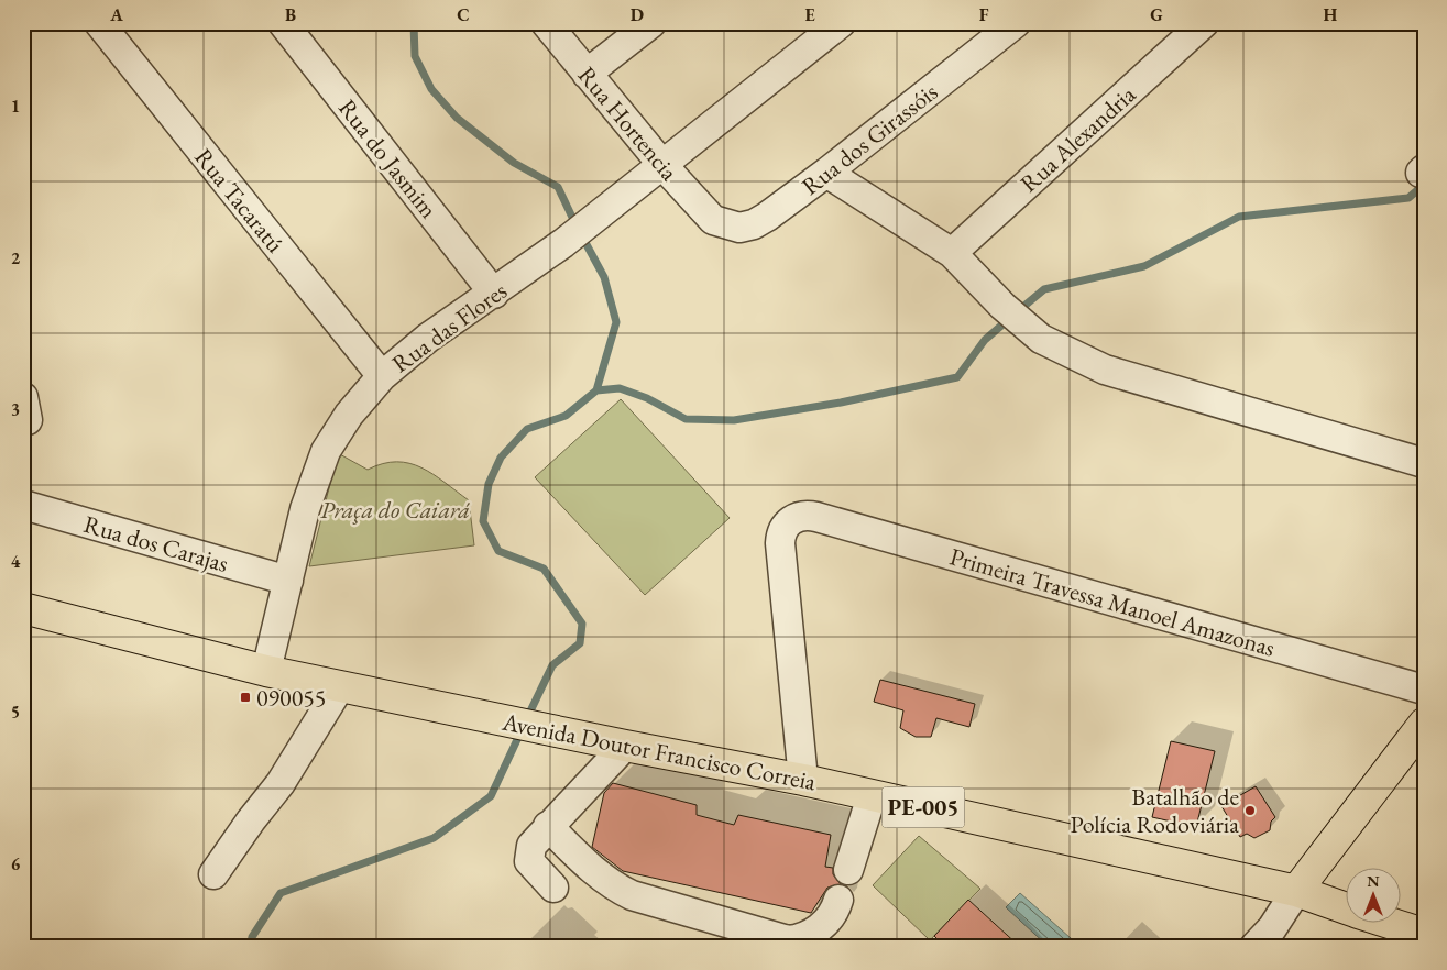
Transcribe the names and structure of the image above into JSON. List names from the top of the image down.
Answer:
{
  "streets": {
    "main road": ["Avenida Doutor Francisco Correia", "PE-005"],
    "street": [
      "Rua Hortencia",
      "Rua dos Girassóis",
      "Rua Alexandria",
      "Rua do Jasmim",
      "Rua Tacaratú",
      "Rua das Flores",
      "Rua dos Carajas",
      "Primeira Travessa Manoel Amazonas"
    ]
  },
  "crossings": [
    ["Rua Hortencia", "Rua dos Girassóis"],
    ["Rua Hortencia", "Rua das Flores"],
    ["Rua do Jasmim", "Rua das Flores"],
    ["Rua Tacaratú", "Rua das Flores"],
    ["Rua das Flores", "Rua dos Carajas"],
    ["Rua das Flores", "Avenida Doutor Francisco Correia"],
    ["Primeira Travessa Manoel Amazonas", "Avenida Doutor Francisco Correia"],
    ["Avenida Doutor Francisco Correia", "PE-005"]
  ],
  "parks": ["Praça do Caiará"],
  "places": {
    "transit": ["090055"],
    "other": ["Batalhão de Polícia Rodoviária"]
  },
  "north": "top",
  "grid": {
    "columns": [
      "A",
      "B",
      "C",
      "D",
      "E",
      "F",
      "G",
      "H"
    ],
    "rows": [
      "1",
      "2",
      "3",
      "4",
      "5",
      "6"
    ]
  }
}
